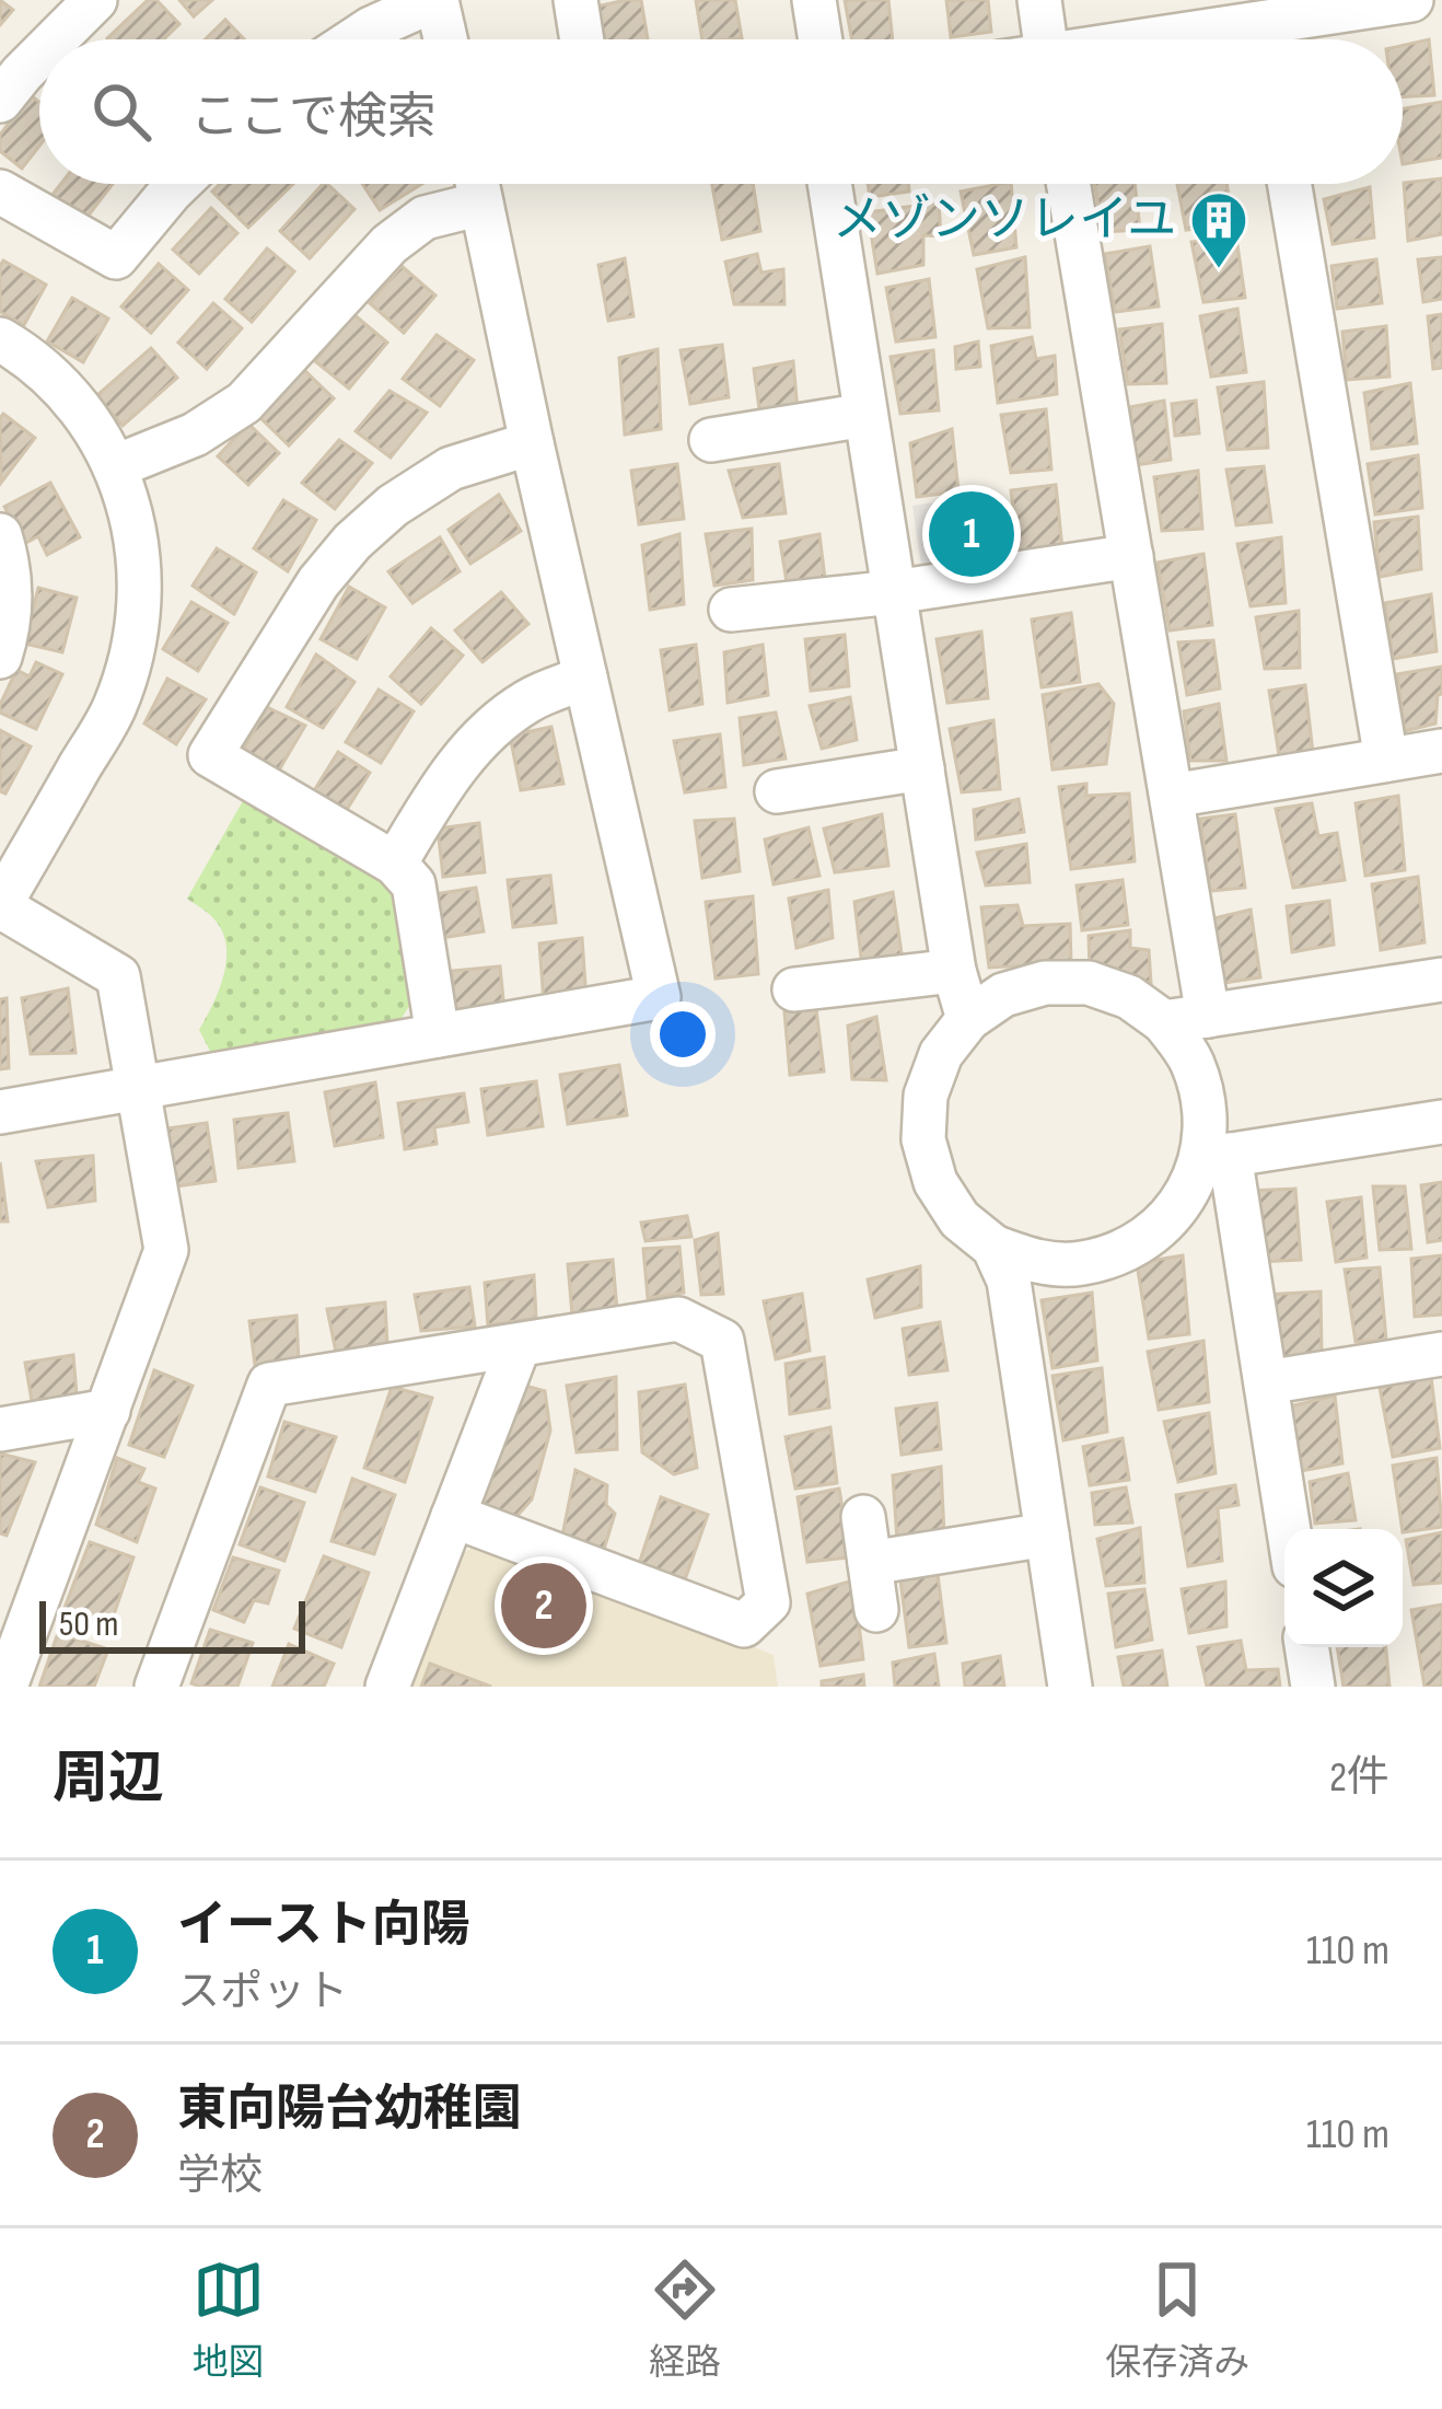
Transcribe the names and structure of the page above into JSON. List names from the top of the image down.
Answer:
{
  "places": {
    "building": ["メゾンソレイユ"]
  },
  "scale_bar": "50 m",
  "page": {
    "search": "ここで検索",
    "pins": ["1", "2"],
    "scale": "50 m",
    "heading": ["周辺", "2件"],
    "list": [
      {
        "mark": "1",
        "name": "イースト向陽",
        "note": "スポット",
        "value": "110 m"
      },
      {
        "mark": "2",
        "name": "東向陽台幼稚園",
        "note": "学校",
        "value": "110 m"
      }
    ],
    "nav": ["地図", "経路", "保存済み"]
  }
}
